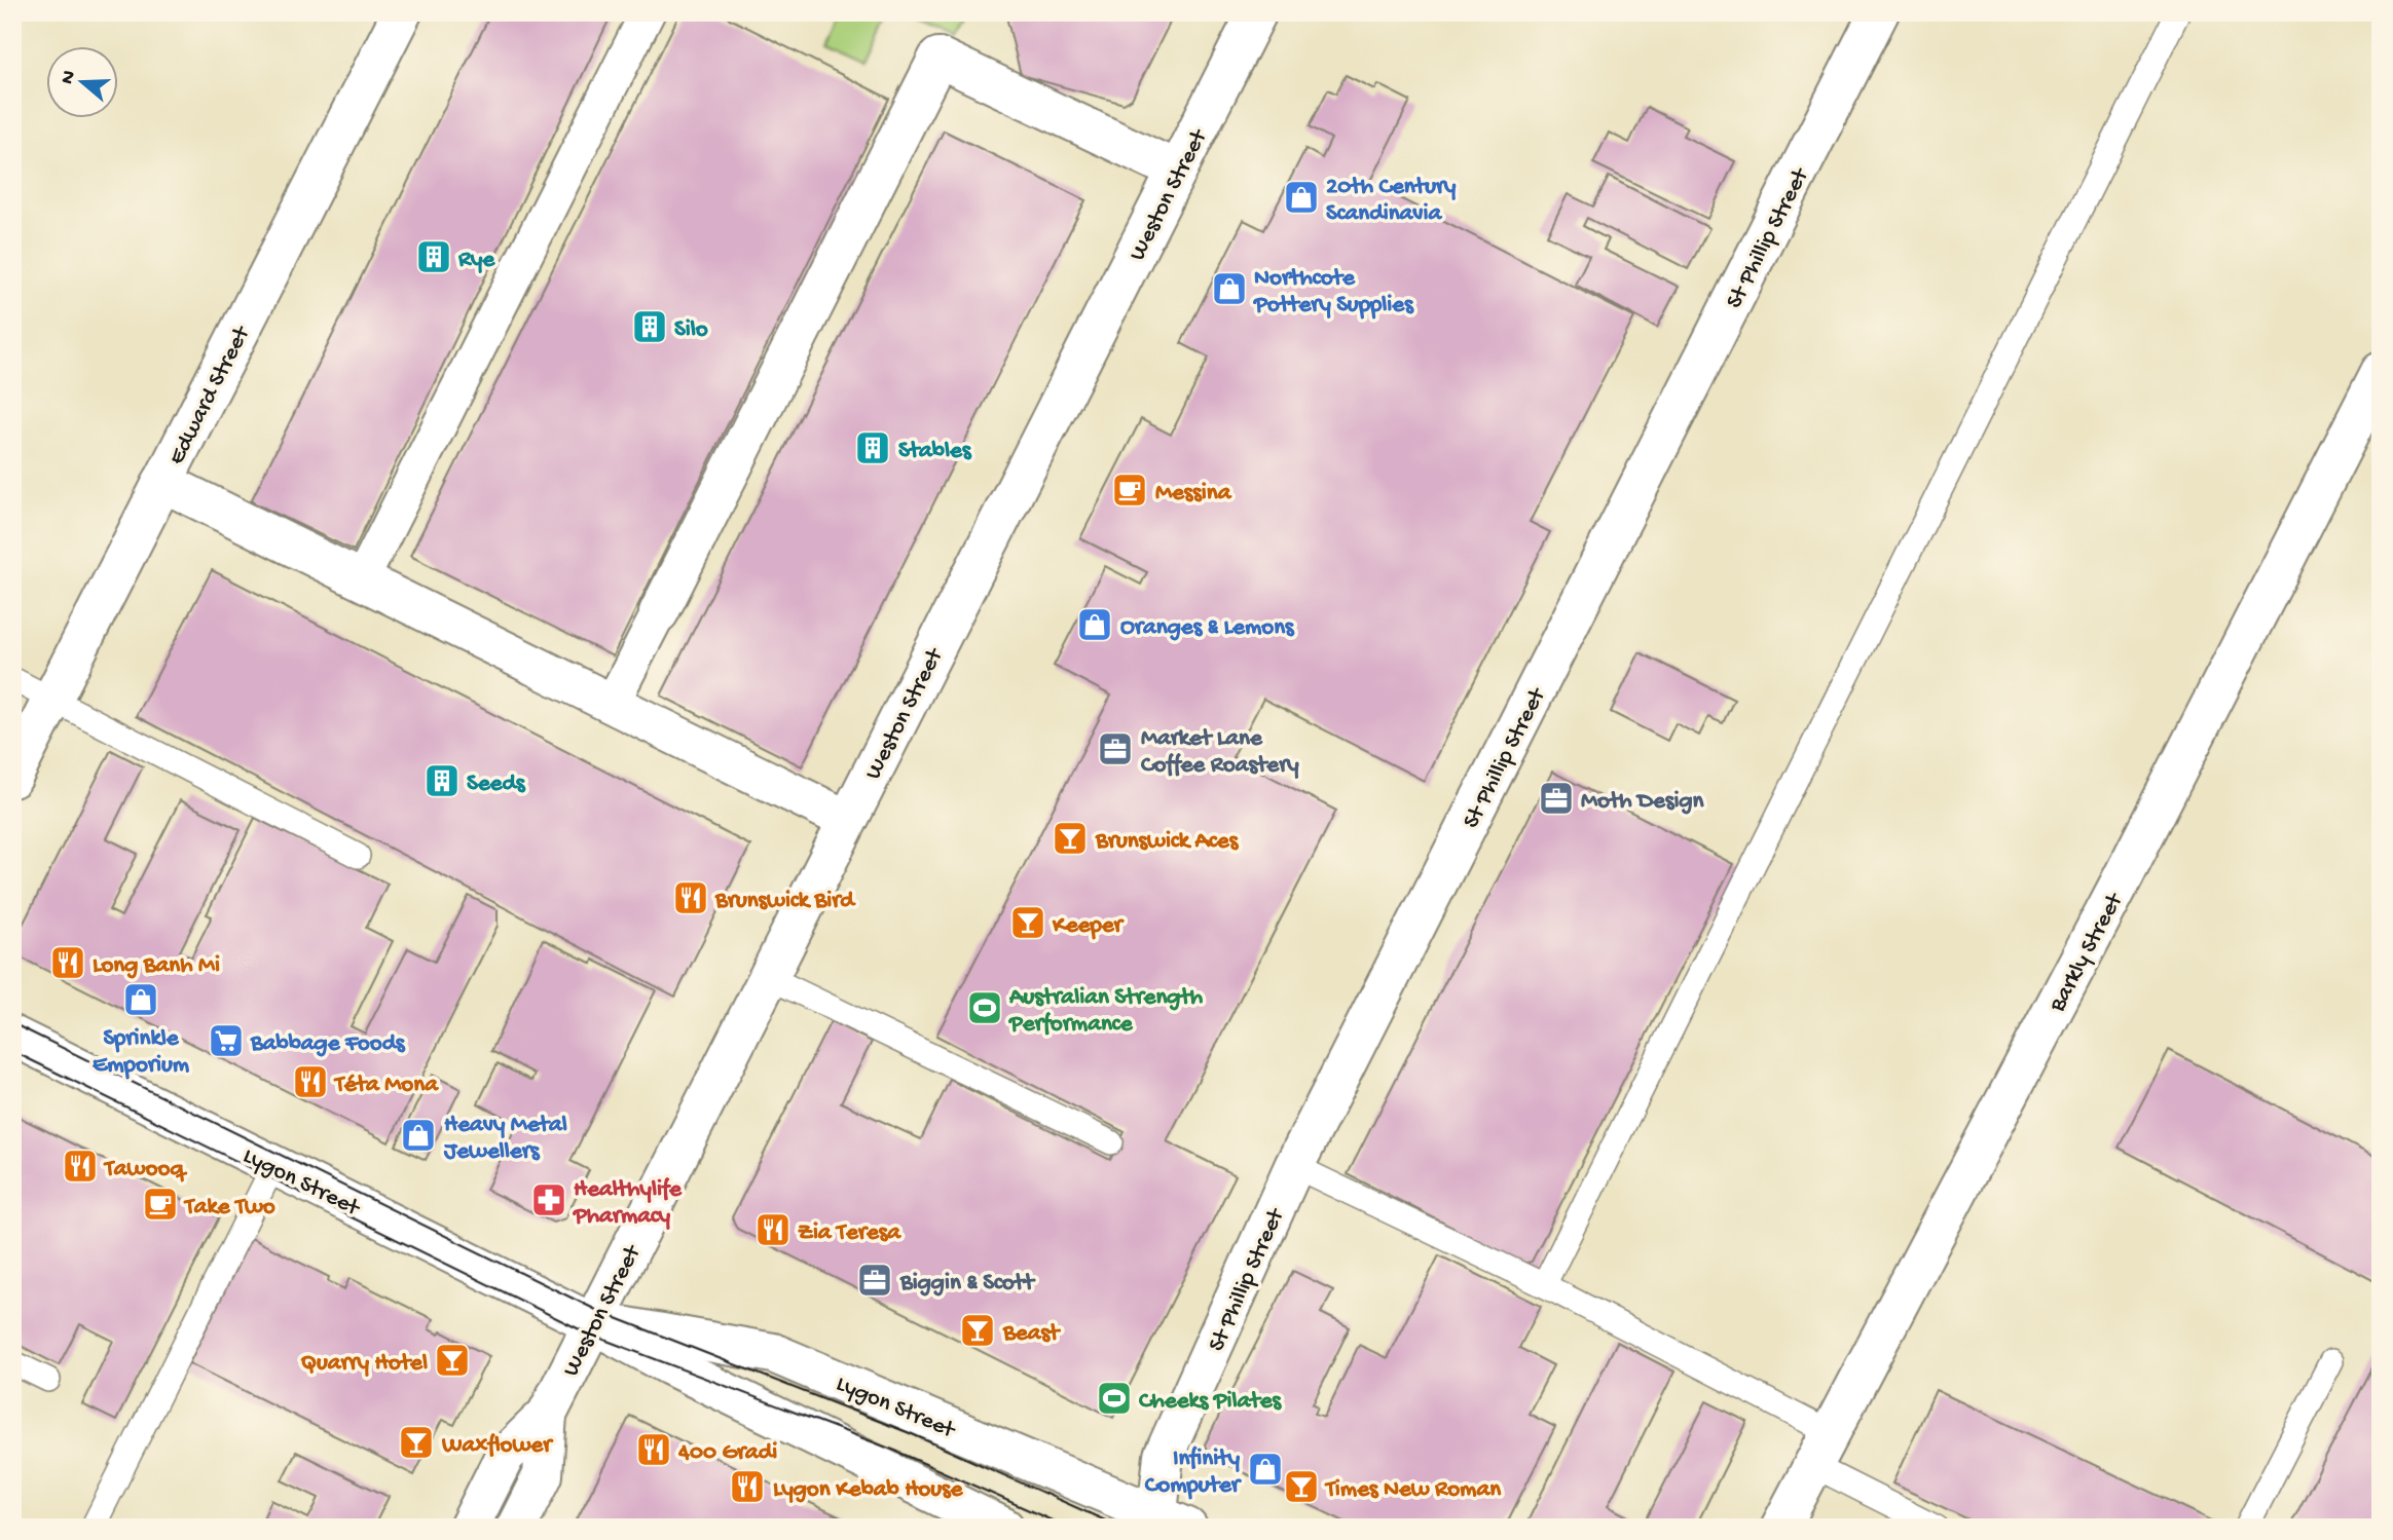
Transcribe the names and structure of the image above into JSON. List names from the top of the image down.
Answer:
{
  "streets": {
    "street": [
      "Weston Street",
      "St Phillip Street",
      "Edward Street",
      "Barkly Street",
      "Lygon Street"
    ]
  },
  "crossings": [
    ["Weston Street", "Lygon Street"],
    ["St Phillip Street", "Lygon Street"]
  ],
  "places": {
    "shop": [
      "20th Century Scandinavia",
      "Northcote Pottery Supplies",
      "Oranges & Lemons",
      "Sprinkle Emporium",
      "Heavy Metal Jewellers",
      "Infinity Computer"
    ],
    "building": [
      "Rye",
      "Silo",
      "Stables",
      "Seeds"
    ],
    "cafe": ["Messina", "Take Two"],
    "office": ["Market Lane Coffee Roastery", "Moth Design", "Biggin & Scott"],
    "bar": [
      "Brunswick Aces",
      "Keeper",
      "Beast",
      "Quarry Hotel",
      "Waxflower",
      "Times New Roman"
    ],
    "restaurant": [
      "Brunswick Bird",
      "Long Banh Mi",
      "Téta Mona",
      "Tawooq",
      "Zia Teresa",
      "400 Gradi",
      "Lygon Kebab House"
    ],
    "sports": ["Australian Strength Performance", "Cheeks Pilates"],
    "supermarket": ["Babbage Foods"],
    "pharmacy": ["Healthylife Pharmacy"]
  },
  "north": "left"
}
